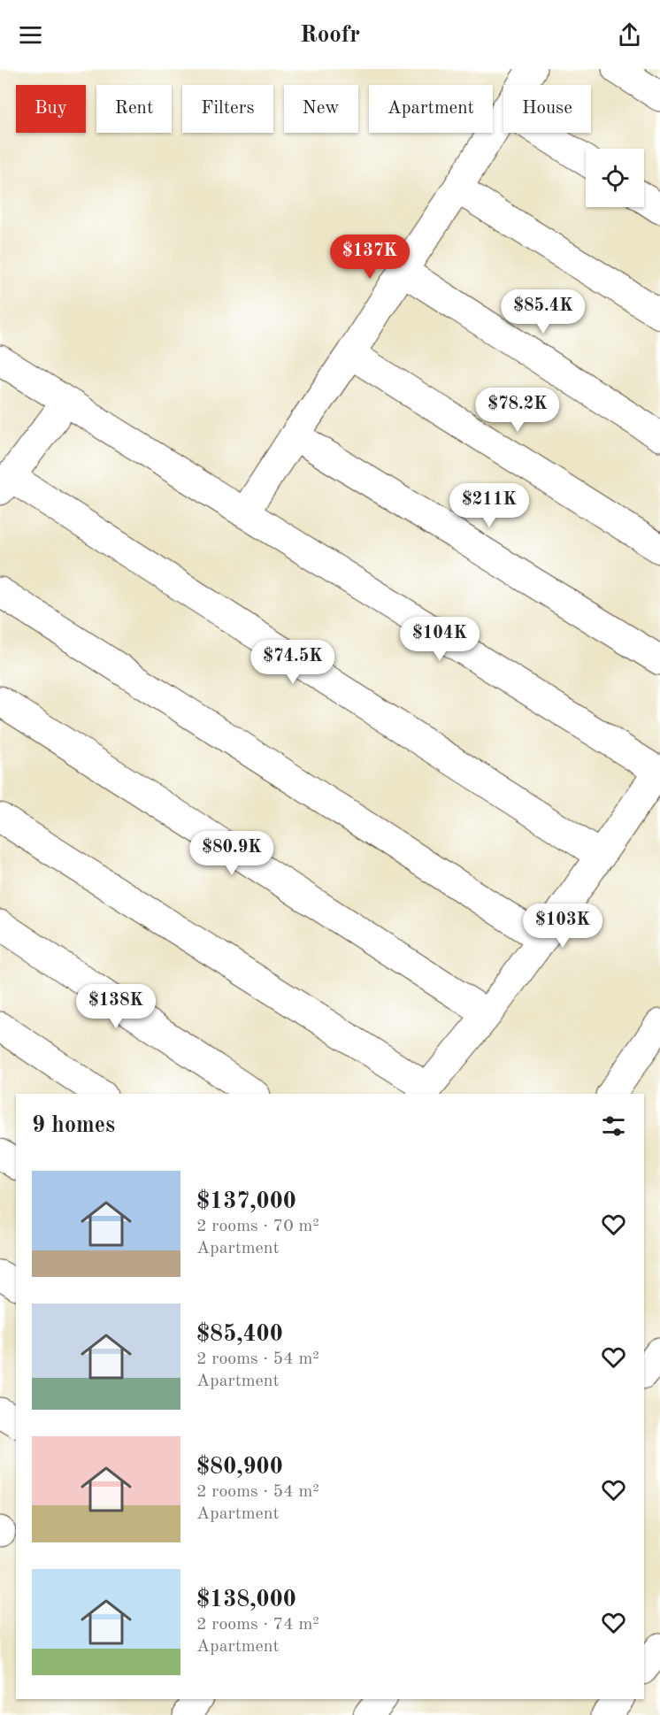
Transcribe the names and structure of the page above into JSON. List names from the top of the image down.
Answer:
{
  "page": {
    "header": "Roofr",
    "chip": [
      "Buy",
      "Rent",
      "Filters",
      "New",
      "Apartment",
      "House"
    ],
    "price": [
      "$137K",
      "$85.4K",
      "$78.2K",
      "$211K",
      "$104K",
      "$74.5K",
      "$80.9K",
      "$103K",
      "$138K"
    ],
    "heading": "9 homes",
    "list": [
      {
        "name": "$137,000",
        "note": "2 rooms · 70 m² · Apartment"
      },
      {
        "name": "$85,400",
        "note": "2 rooms · 54 m² · Apartment"
      },
      {
        "name": "$80,900",
        "note": "2 rooms · 54 m² · Apartment"
      },
      {
        "name": "$138,000",
        "note": "2 rooms · 74 m² · Apartment"
      }
    ]
  }
}
